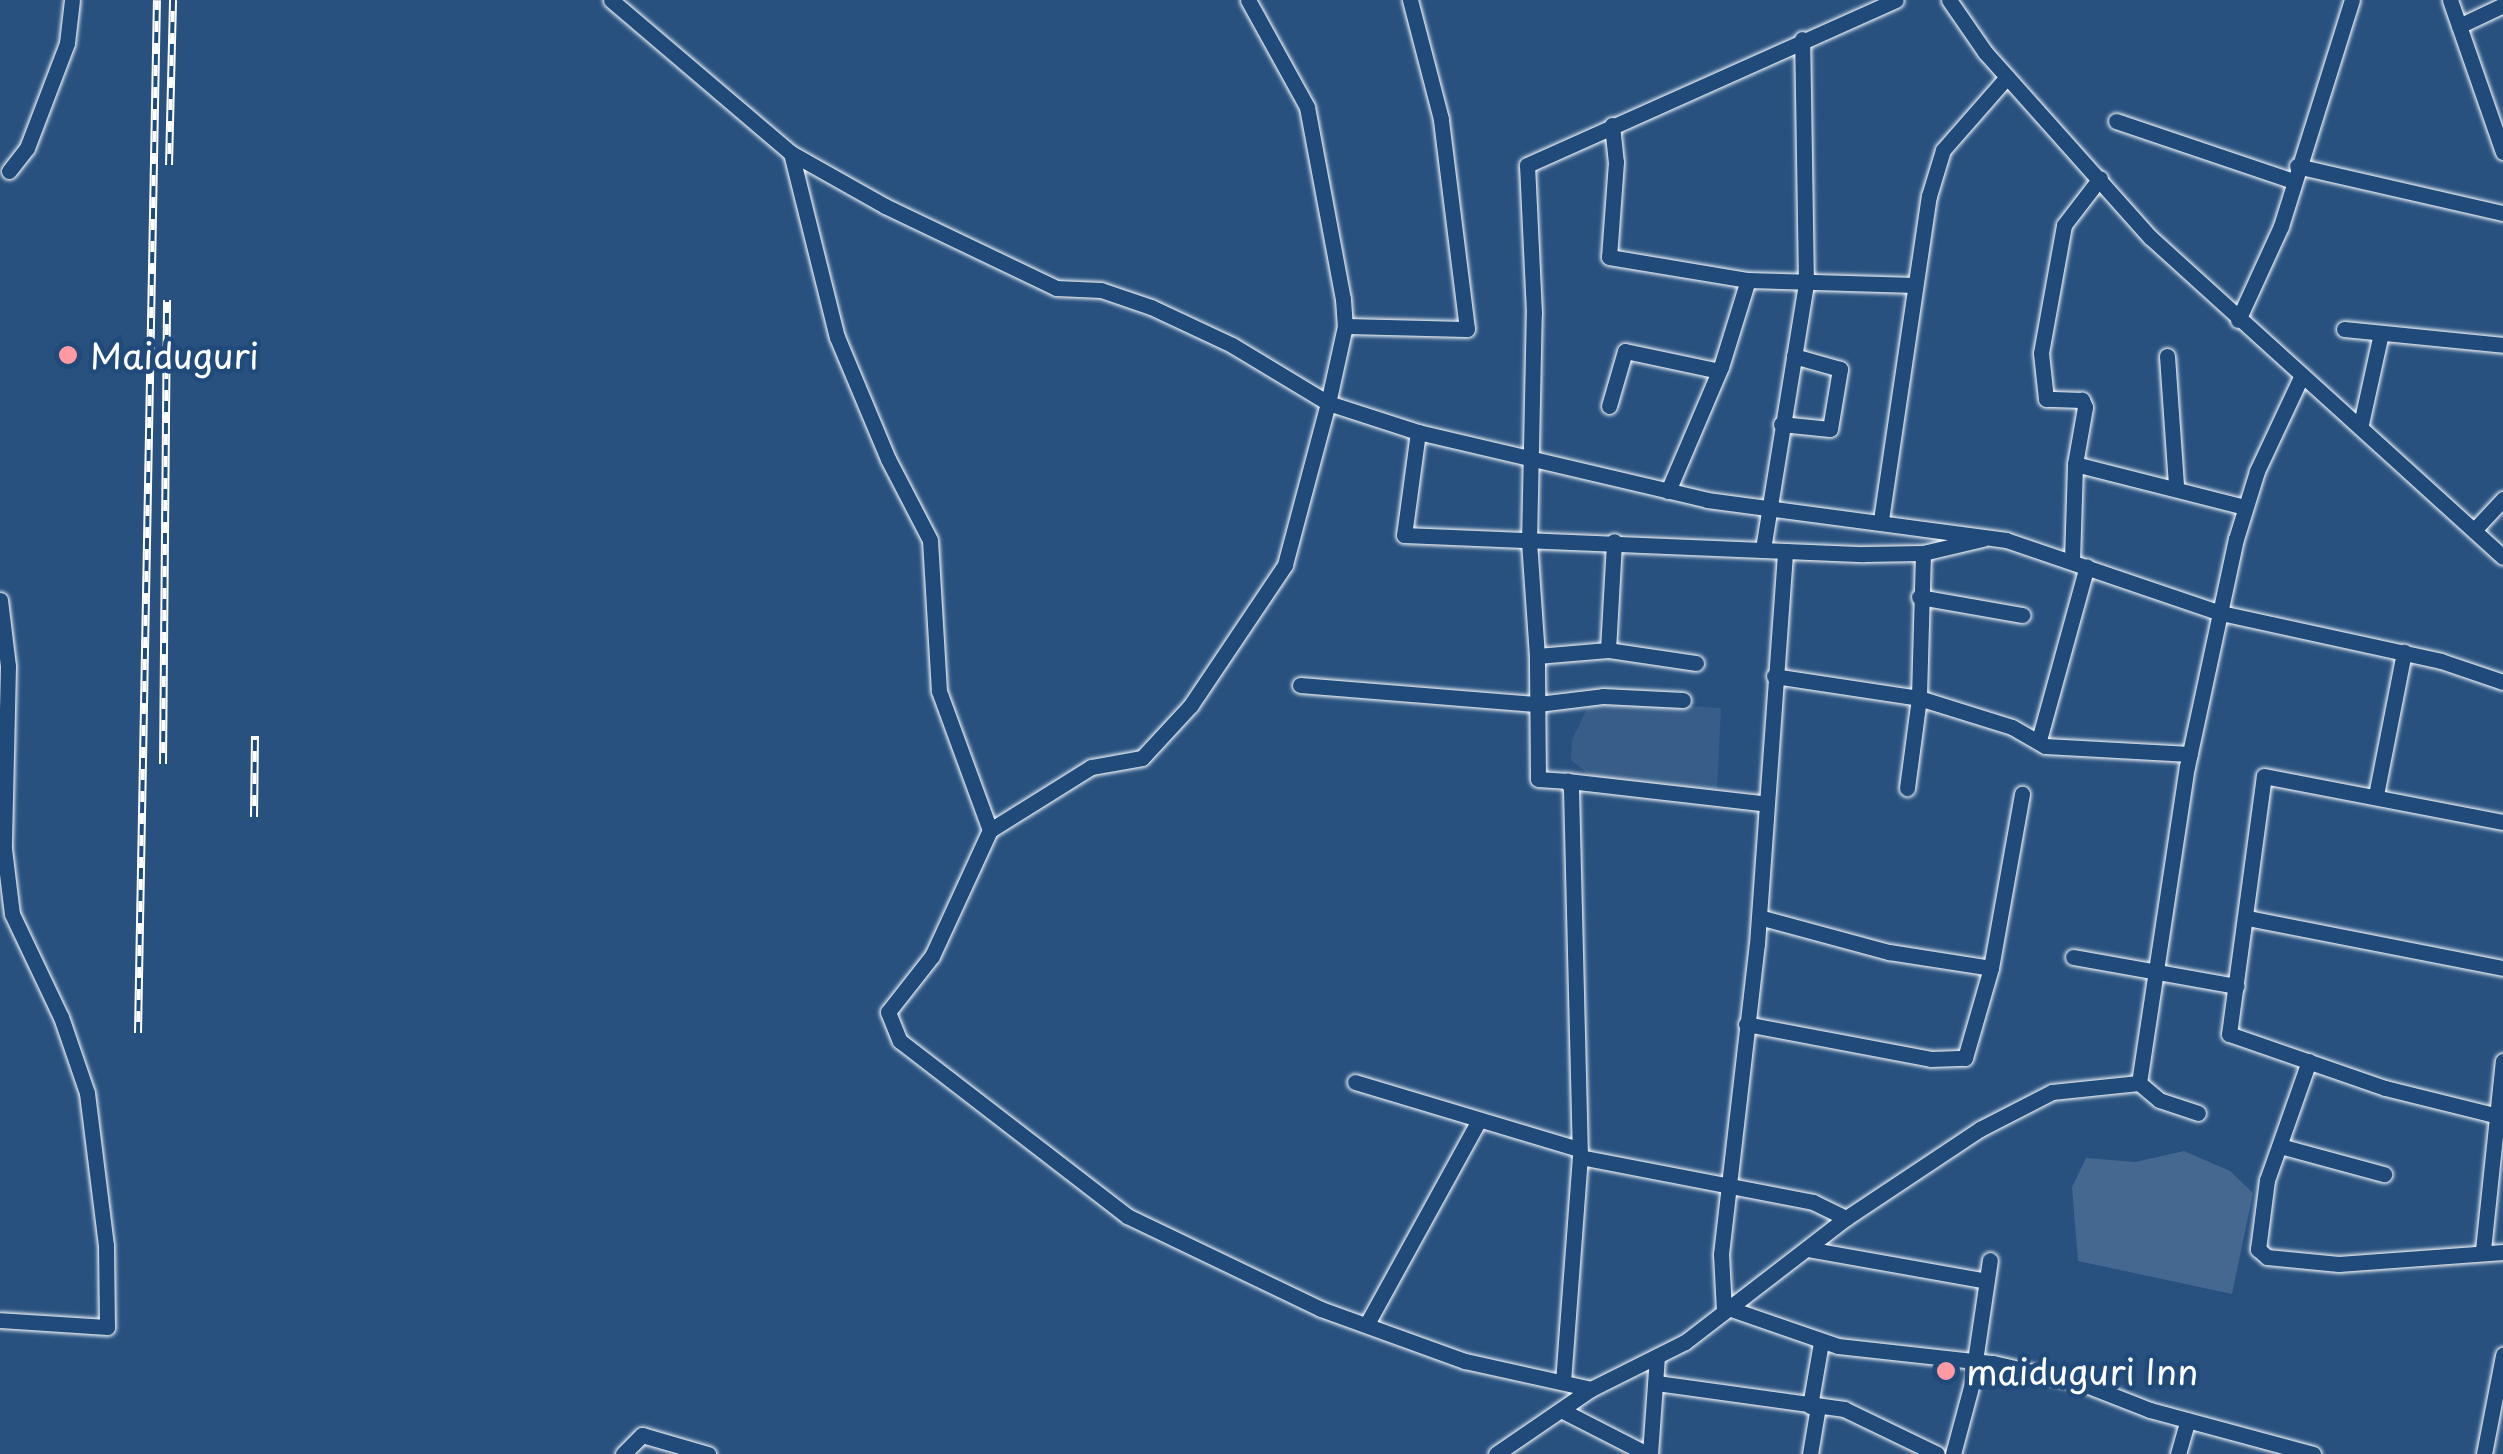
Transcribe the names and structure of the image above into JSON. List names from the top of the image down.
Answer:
{
  "places": ["Maiduguri", "maiduguri Inn"]
}
